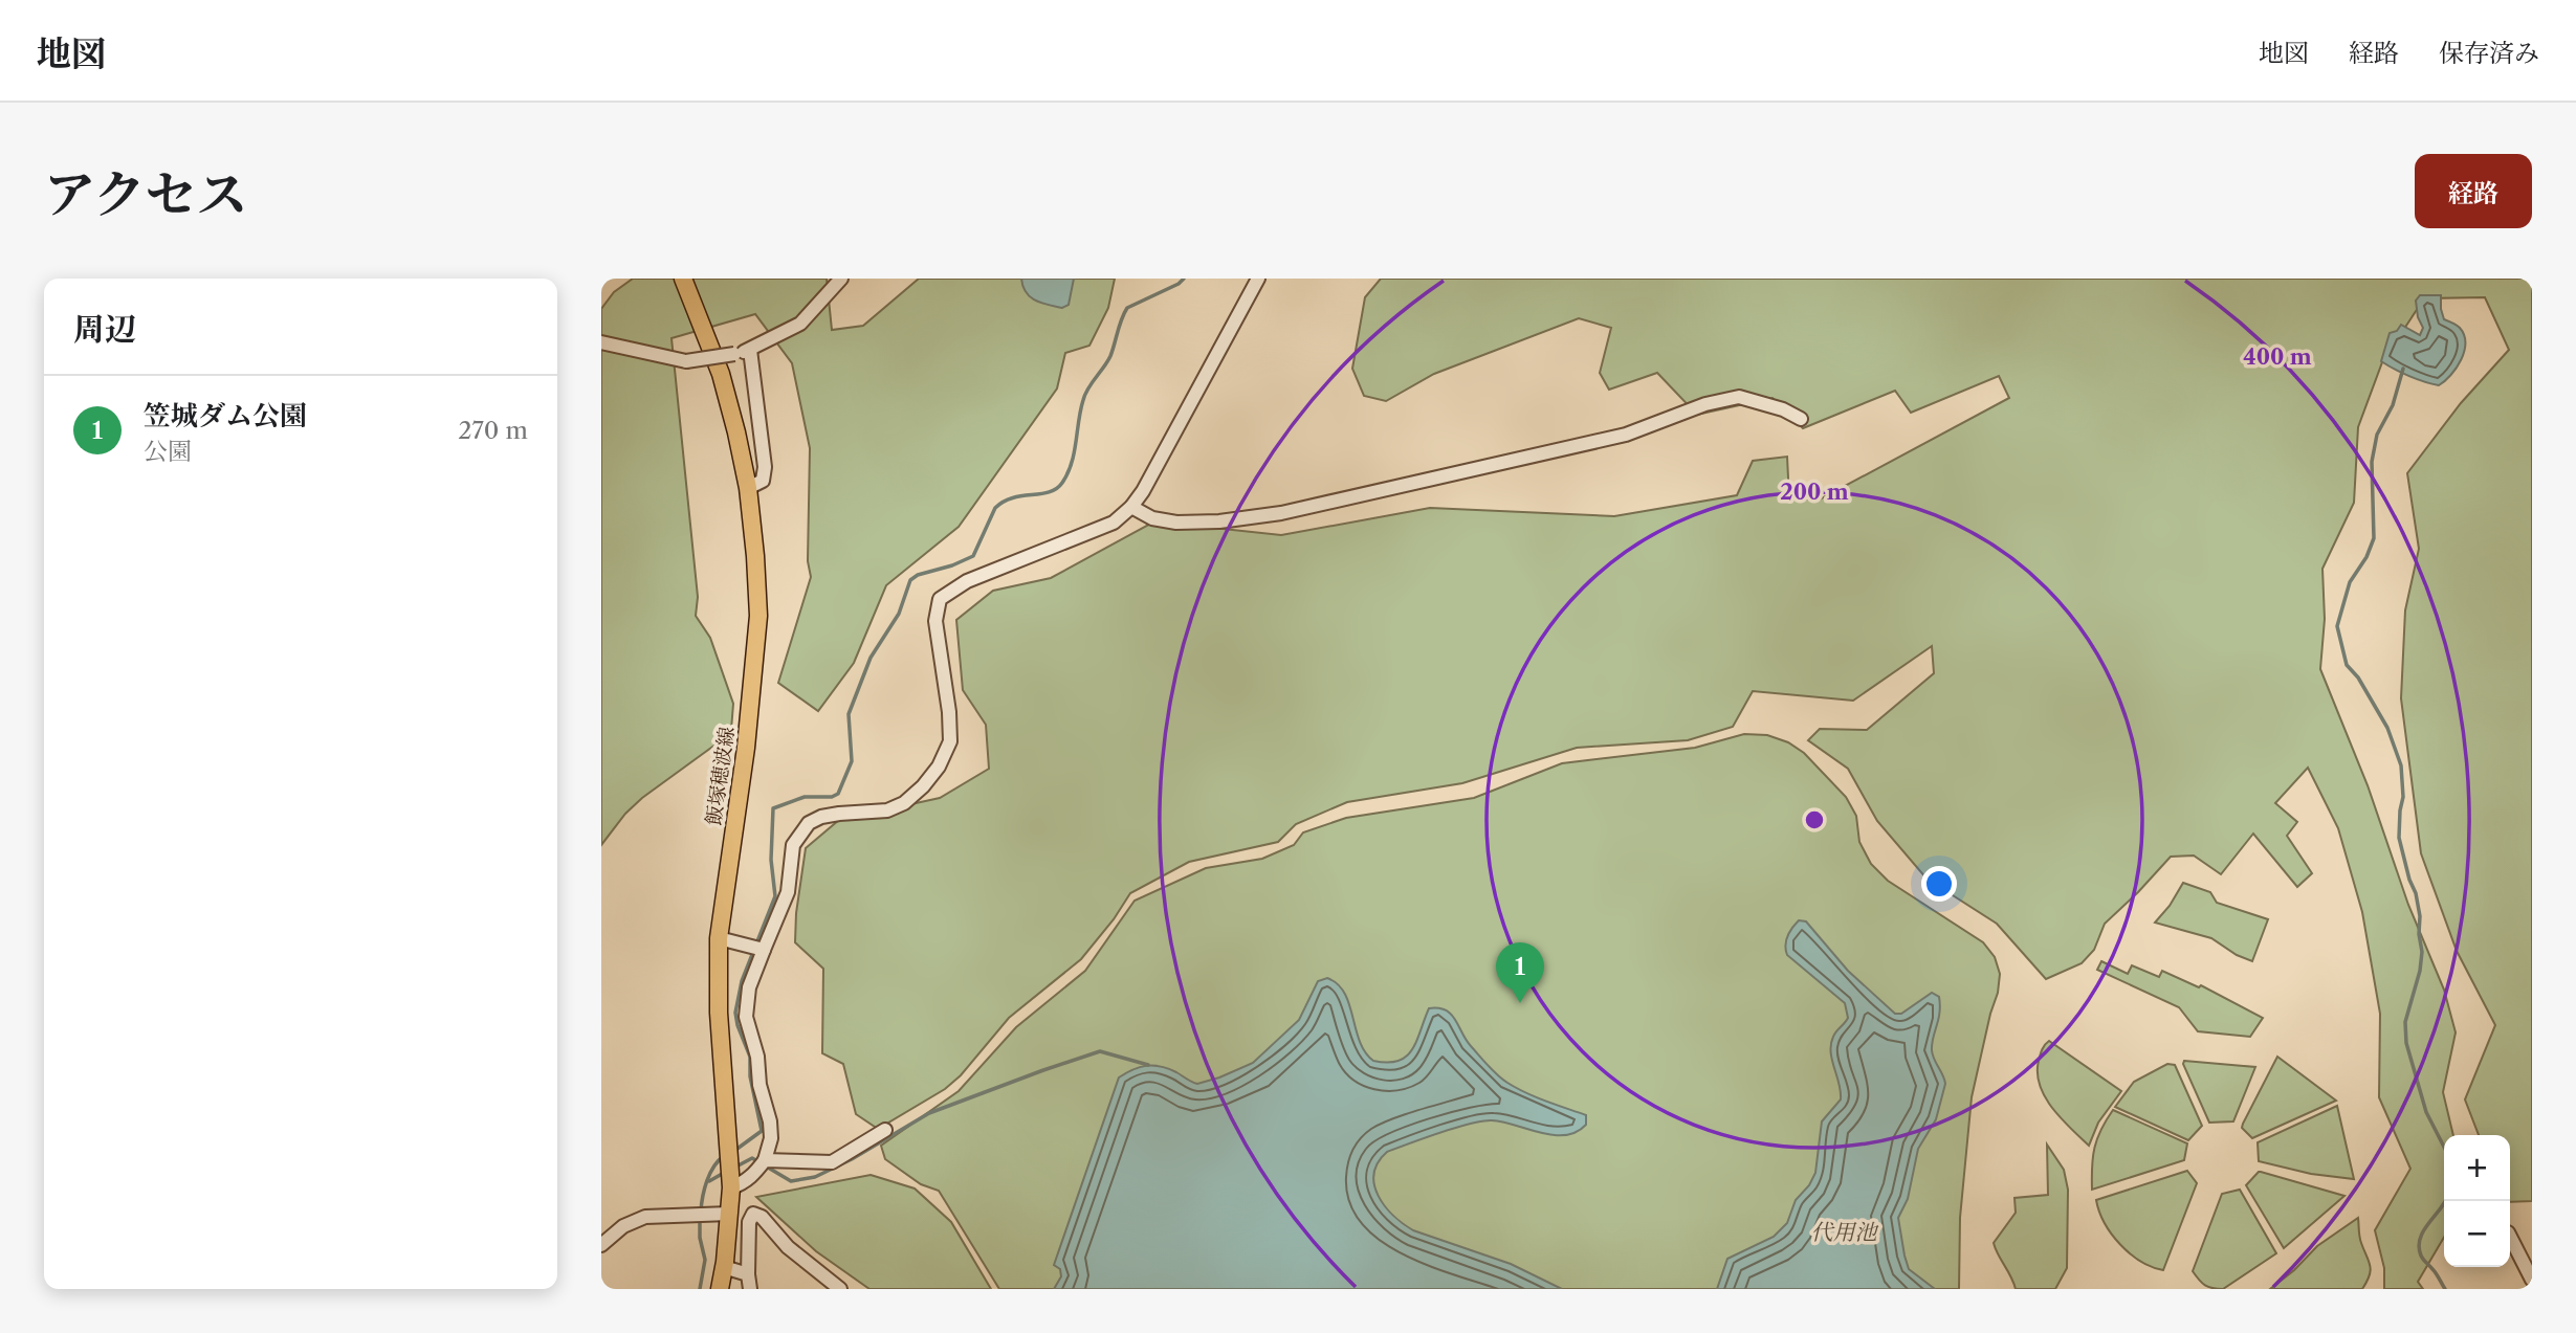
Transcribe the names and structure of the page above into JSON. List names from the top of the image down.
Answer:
{
  "streets": {
    "main road": ["飯塚穂波線"]
  },
  "water": ["代用池"],
  "page": {
    "header": "地図",
    "nav": ["地図", "経路", "保存済み"],
    "title": "アクセス",
    "buttons": "経路",
    "heading": "周辺",
    "list": [
      {
        "mark": "1",
        "name": "笠城ダム公園",
        "note": "公園",
        "value": "270 m"
      }
    ],
    "pins": "1",
    "map_buttons": ["+", "−"]
  },
  "rings": ["400 m", "200 m"]
}
